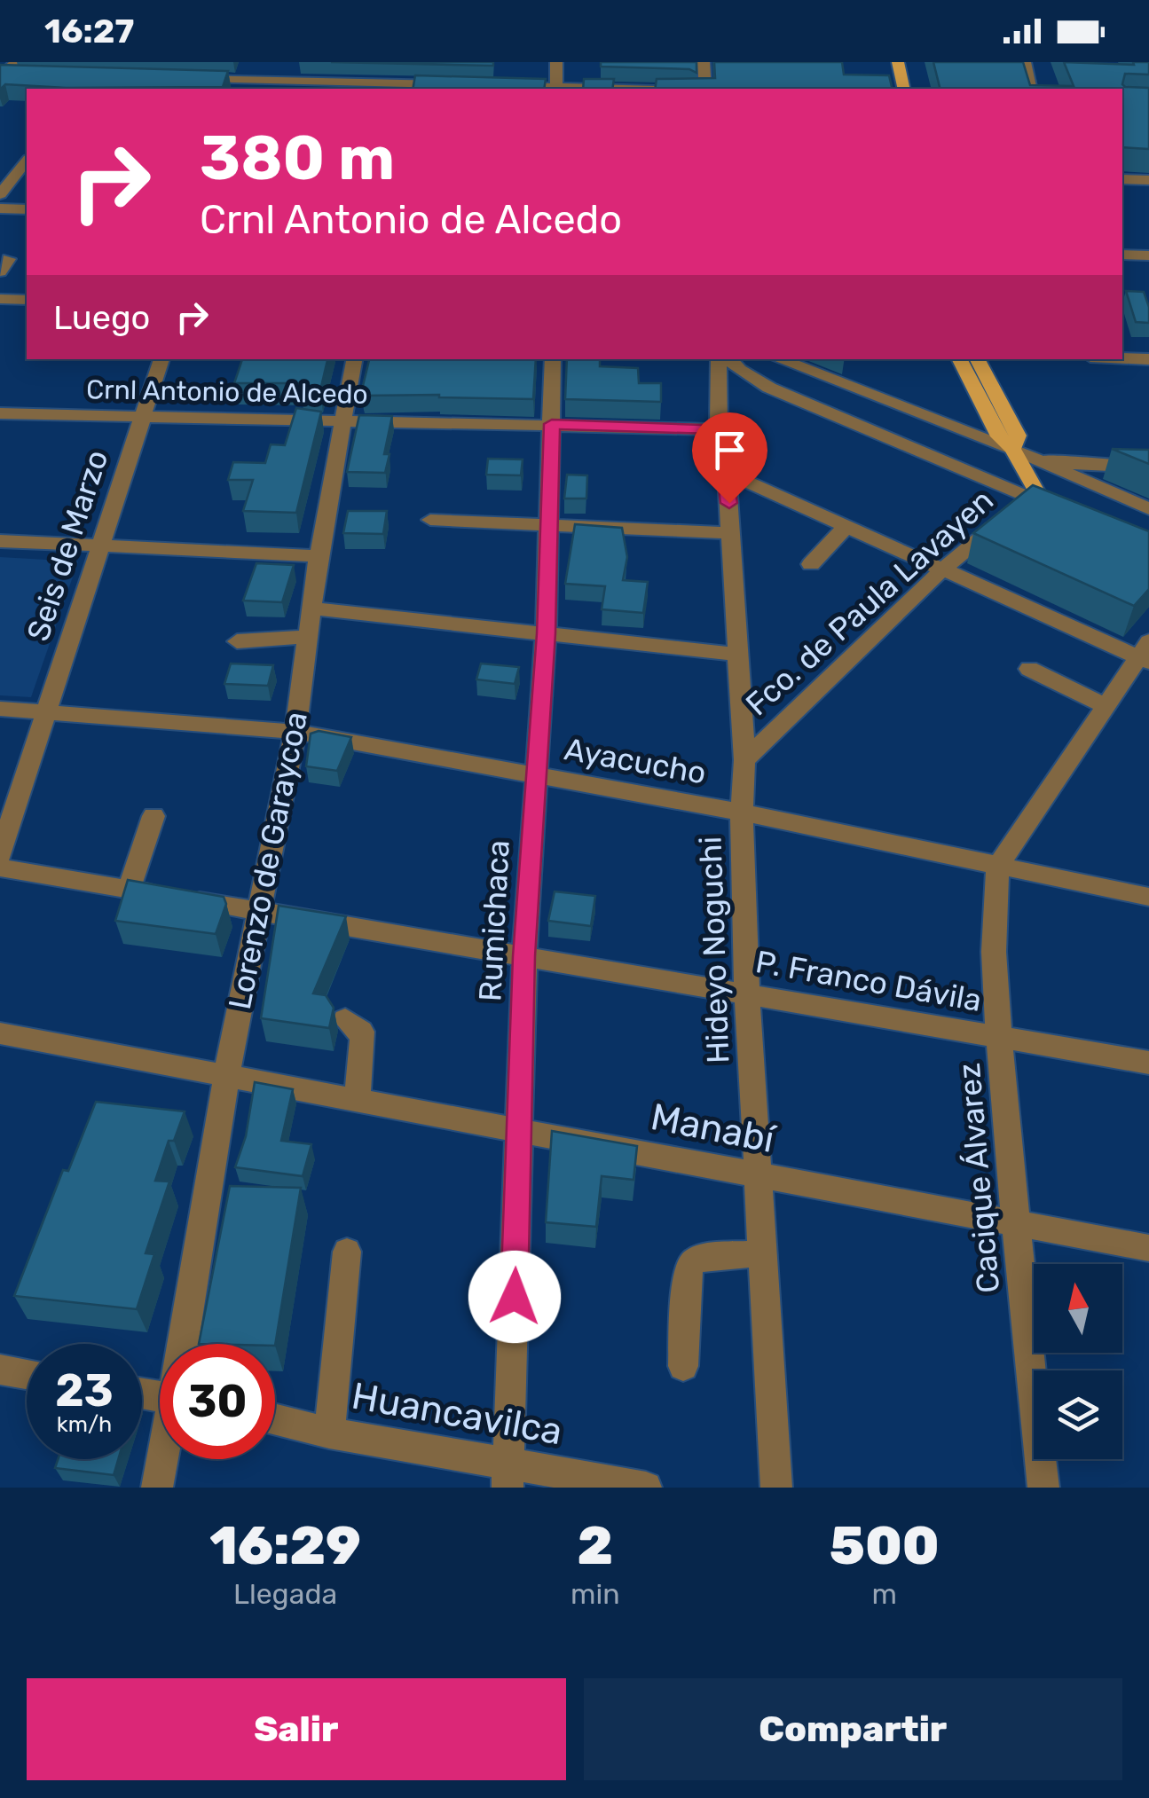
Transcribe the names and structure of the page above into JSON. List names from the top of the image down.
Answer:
{
  "streets": {
    "street": [
      "Crnl Antonio de Alcedo",
      "Seis de Marzo",
      "Fco. de Paula Lavayen",
      "Ayacucho",
      "Lorenzo de Garaycoa",
      "Rumichaca",
      "Hideyo Noguchi",
      "P. Franco Dávila",
      "Manabí",
      "Cacique Álvarez",
      "Huancavilca"
    ]
  },
  "crossings": [
    ["Crnl Antonio de Alcedo", "Seis de Marzo"],
    ["Crnl Antonio de Alcedo", "Lorenzo de Garaycoa"],
    ["Crnl Antonio de Alcedo", "Rumichaca"],
    ["Crnl Antonio de Alcedo", "Hideyo Noguchi"],
    ["Seis de Marzo", "Ayacucho"],
    ["Fco. de Paula Lavayen", "Hideyo Noguchi"],
    ["Ayacucho", "Lorenzo de Garaycoa"],
    ["Ayacucho", "Rumichaca"],
    ["Ayacucho", "Hideyo Noguchi"],
    ["Ayacucho", "Cacique Álvarez"],
    ["Lorenzo de Garaycoa", "P. Franco Dávila"],
    ["Lorenzo de Garaycoa", "Manabí"],
    ["Rumichaca", "P. Franco Dávila"],
    ["Rumichaca", "Manabí"],
    ["Rumichaca", "Huancavilca"],
    ["Hideyo Noguchi", "P. Franco Dávila"],
    ["Hideyo Noguchi", "Manabí"],
    ["P. Franco Dávila", "Cacique Álvarez"],
    ["Manabí", "Cacique Álvarez"]
  ],
  "north": "top",
  "page": {
    "status": "16:27",
    "turn": ["380 m", "Crnl Antonio de Alcedo"],
    "then": "Luego",
    "speed": "23 km/h",
    "limit": "30",
    "eta": [
      "16:29",
      "Llegada",
      "2",
      "min",
      "500",
      "m"
    ],
    "buttons": ["Salir", "Compartir"]
  }
}
